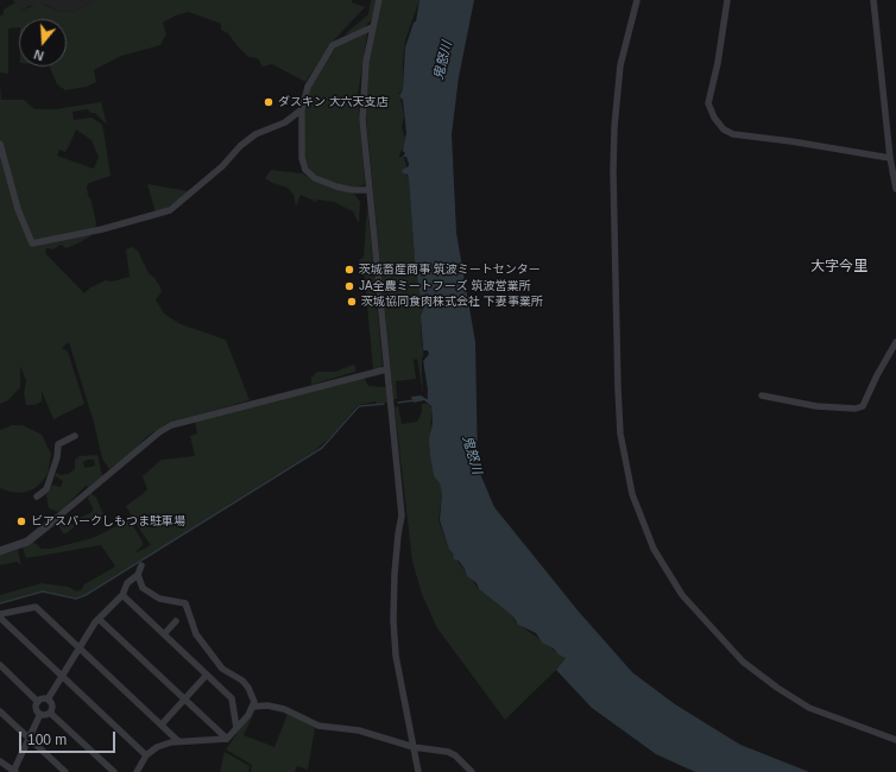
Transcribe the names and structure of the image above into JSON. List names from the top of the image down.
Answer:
{
  "districts": ["大字今里"],
  "water": ["鬼怒川"],
  "places": [
    "ダスキン 大六天支店",
    "茨城畜産商事 筑波ミートセンター",
    "JA全農ミートフーズ 筑波営業所",
    "茨城協同食肉株式会社 下妻事業所",
    "ビアスパークしもつま駐車場"
  ],
  "scale_bar": "100 m",
  "north": "bottom"
}
